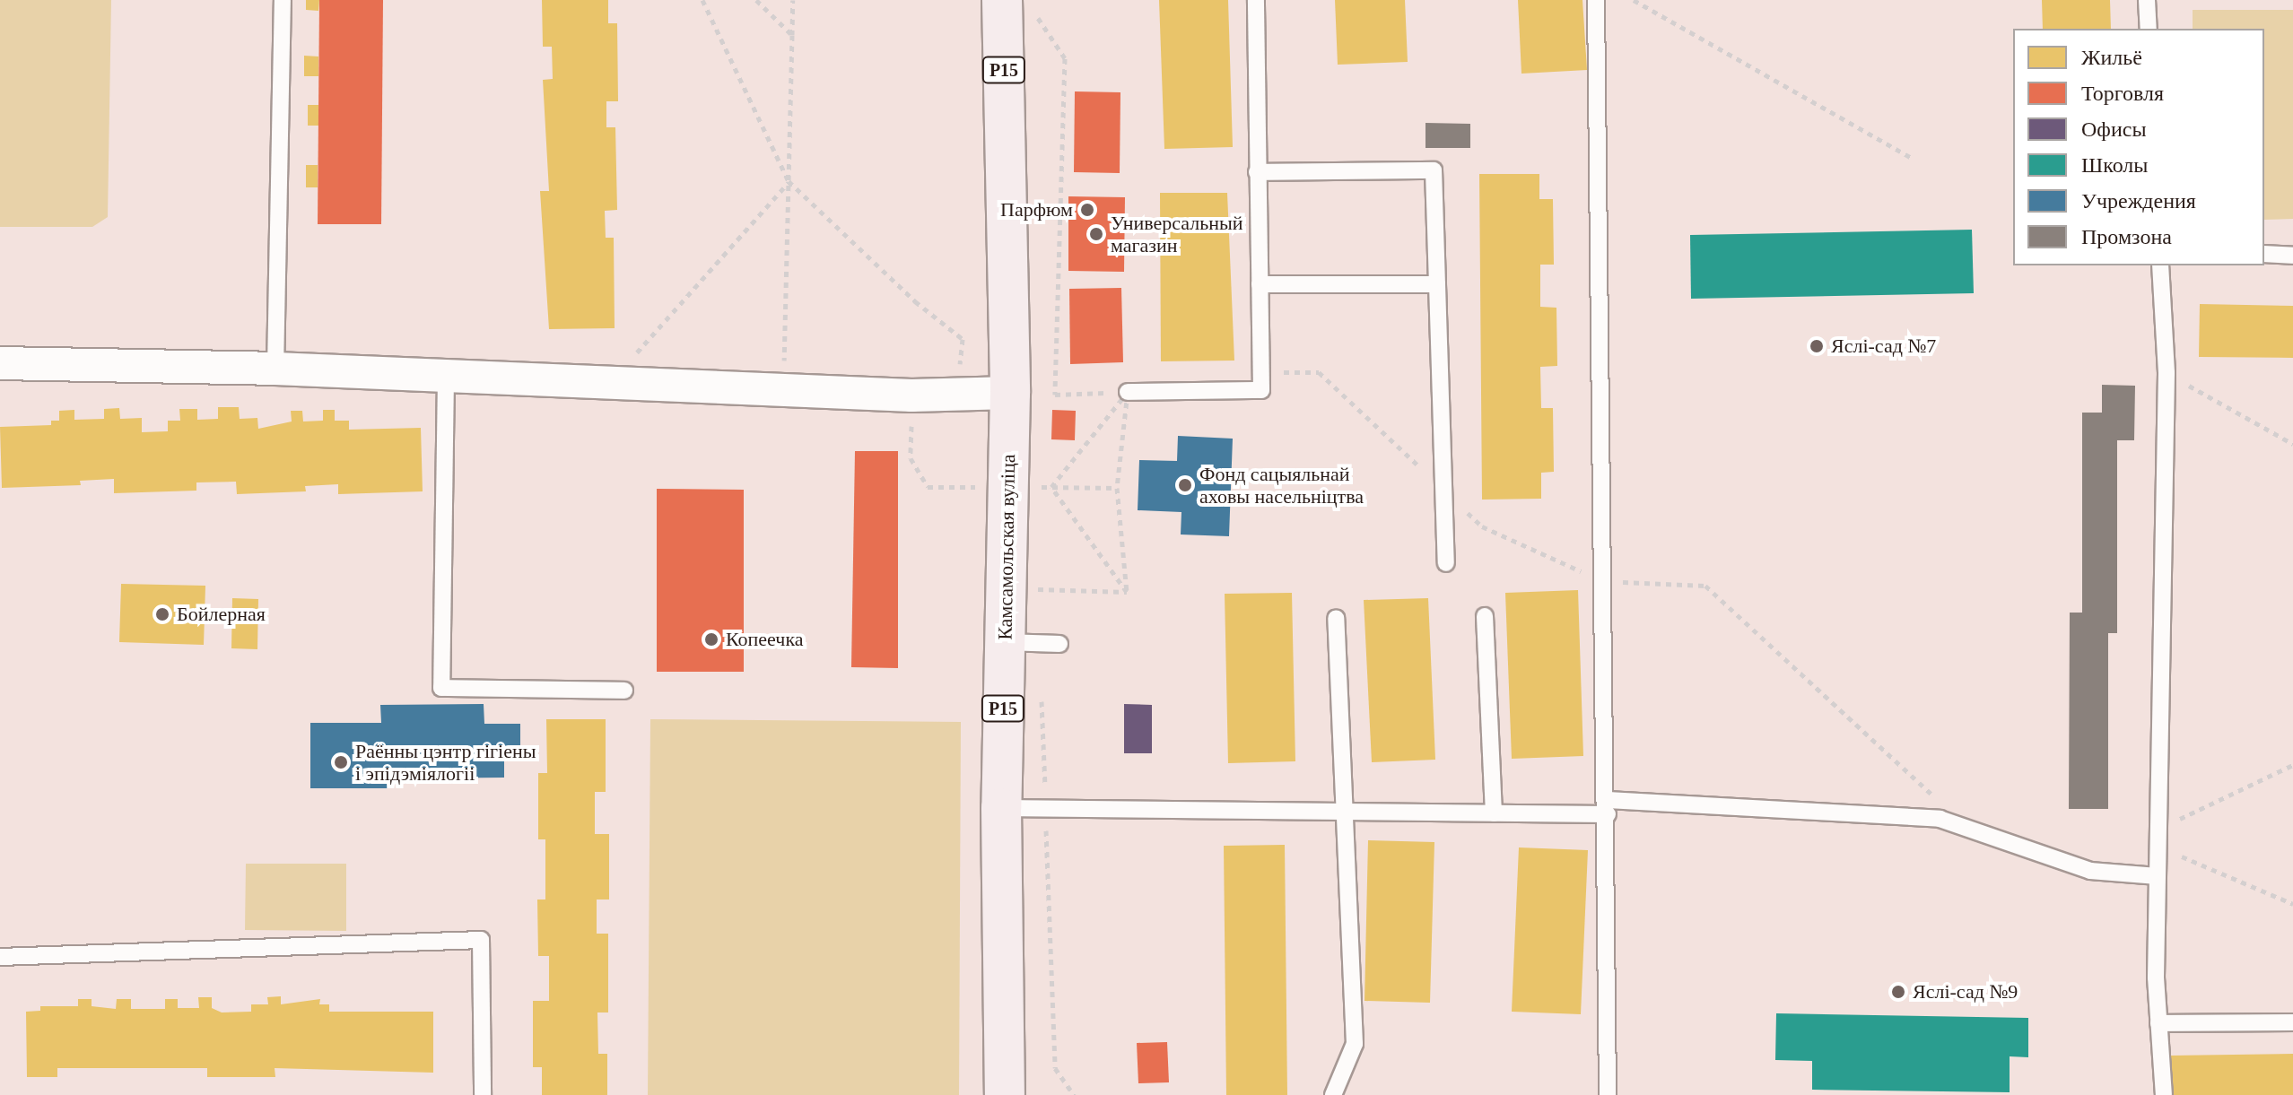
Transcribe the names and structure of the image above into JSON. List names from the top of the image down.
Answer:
{
  "streets": {
    "main road": ["Р15", "Камсамольская вуліца"]
  },
  "places": [
    "Парфюм",
    "Универсальный магазин",
    "Яслі-сад №7",
    "Фонд сацыяльнай аховы насельніцтва",
    "Бойлерная",
    "Копеечка",
    "Раённы цэнтр гігіены і эпідэміялогіі",
    "Яслі-сад №9"
  ],
  "legend": [
    "Жильё",
    "Торговля",
    "Офисы",
    "Школы",
    "Учреждения",
    "Промзона"
  ]
}
